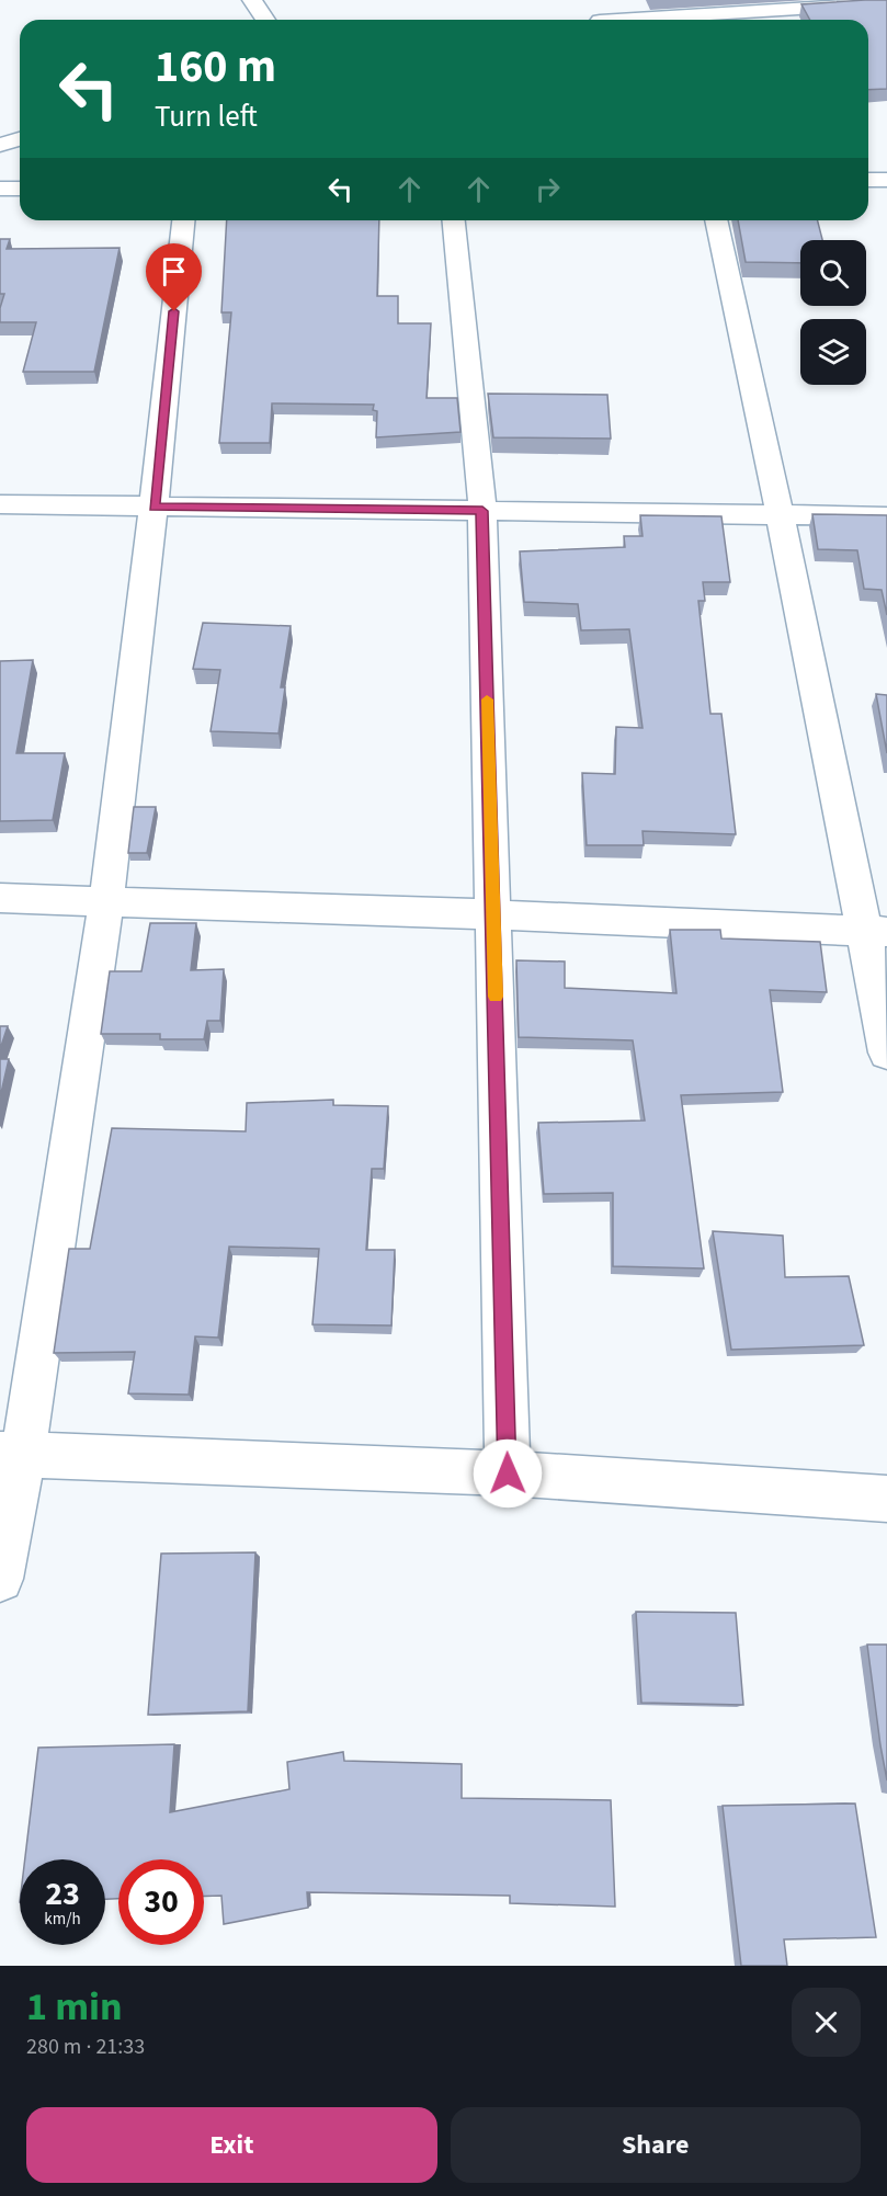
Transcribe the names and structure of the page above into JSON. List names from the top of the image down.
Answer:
{
  "page": {
    "turn": ["160 m", "Turn left"],
    "speed": "23 km/h",
    "limit": "30",
    "heading": ["1 min", "280 m · 21:33"],
    "buttons": ["Exit", "Share"]
  }
}
